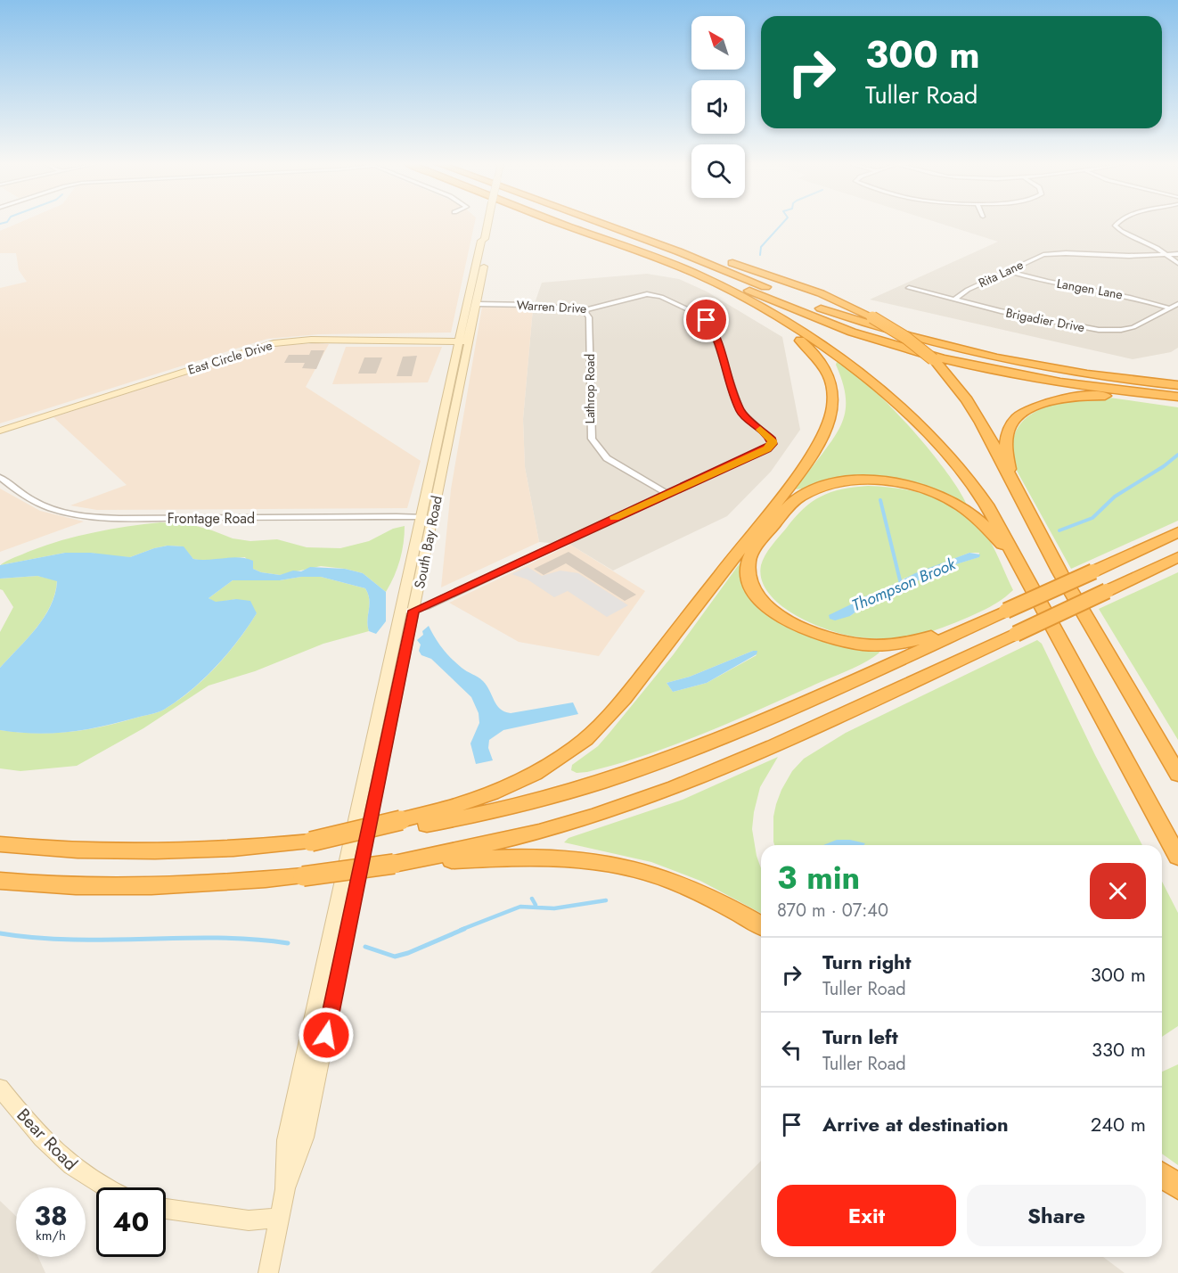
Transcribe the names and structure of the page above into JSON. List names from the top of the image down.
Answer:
{
  "streets": {
    "street": [
      "Rita Lane",
      "Langen Lane",
      "Warren Drive",
      "Brigadier Drive",
      "East Circle Drive",
      "Lathrop Road",
      "Frontage Road",
      "South Bay Road",
      "Bear Road"
    ]
  },
  "crossings": [
    ["Rita Lane", "Langen Lane"],
    ["Rita Lane", "Brigadier Drive"],
    ["Langen Lane", "Brigadier Drive"],
    ["Warren Drive", "Lathrop Road"],
    ["Warren Drive", "South Bay Road"],
    ["East Circle Drive", "South Bay Road"],
    ["Frontage Road", "South Bay Road"]
  ],
  "water": ["Thompson Brook"],
  "north": "top left",
  "page": {
    "turn": ["300 m", "Tuller Road"],
    "heading": ["3 min", "870 m · 07:40"],
    "list": [
      {
        "name": "Turn right",
        "note": "Tuller Road",
        "value": "300 m"
      },
      {
        "name": "Turn left",
        "note": "Tuller Road",
        "value": "330 m"
      },
      {
        "name": "Arrive at destination",
        "value": "240 m"
      }
    ],
    "buttons": ["Exit", "Share"],
    "speed": "38 km/h",
    "limit": "40"
  }
}
